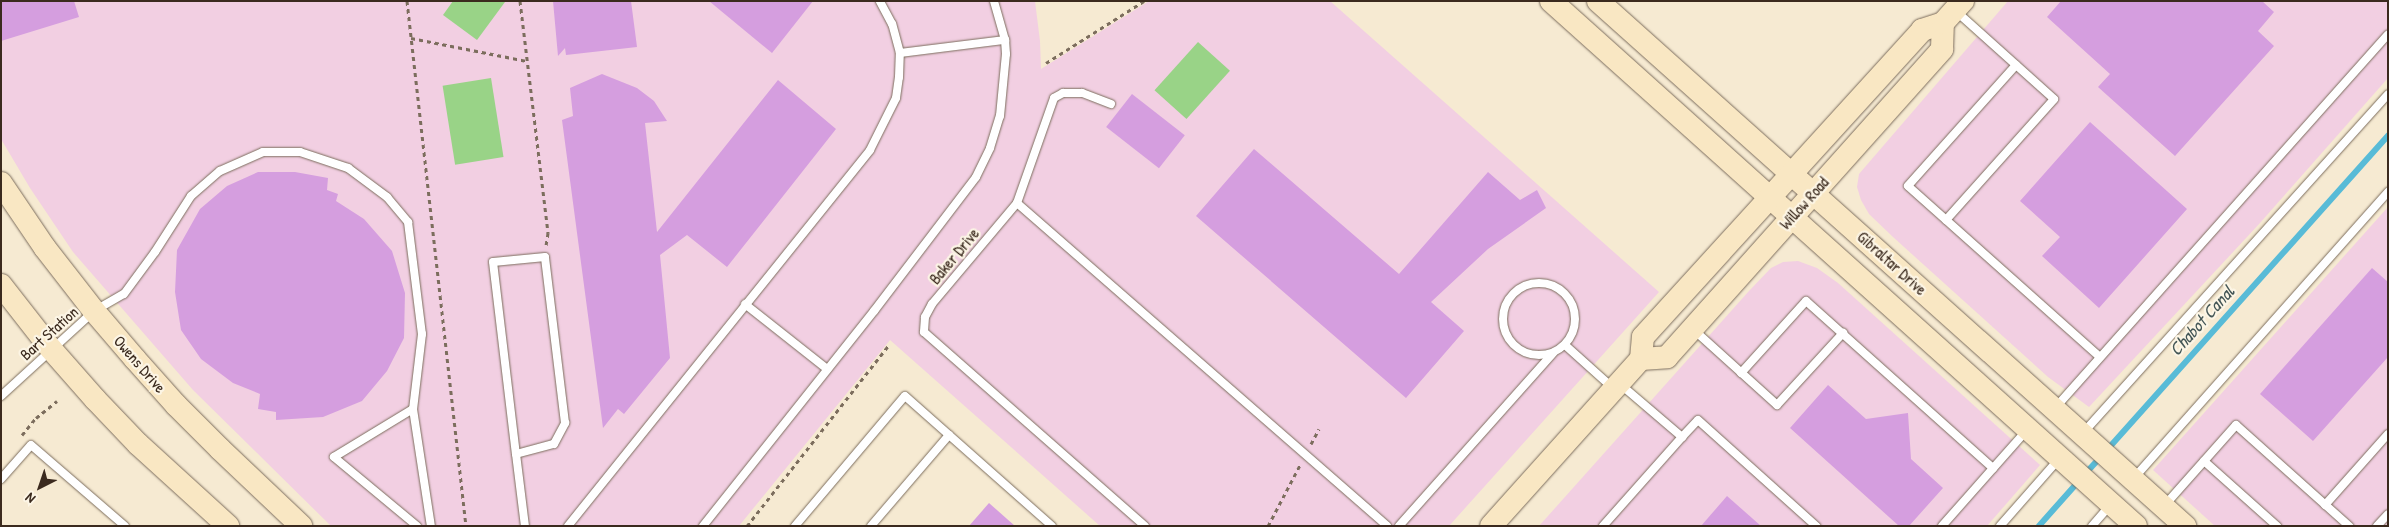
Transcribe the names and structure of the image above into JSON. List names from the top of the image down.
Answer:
{
  "streets": {
    "street": ["Willow Road", "Gibraltar Drive", "Owens Drive"],
    "lane": ["Baker Drive", "Bart Station"]
  },
  "crossings": [
    ["Willow Road", "Gibraltar Drive"],
    ["Bart Station", "Owens Drive"]
  ],
  "water": ["Chabot Canal"],
  "north": "bottom left"
}
